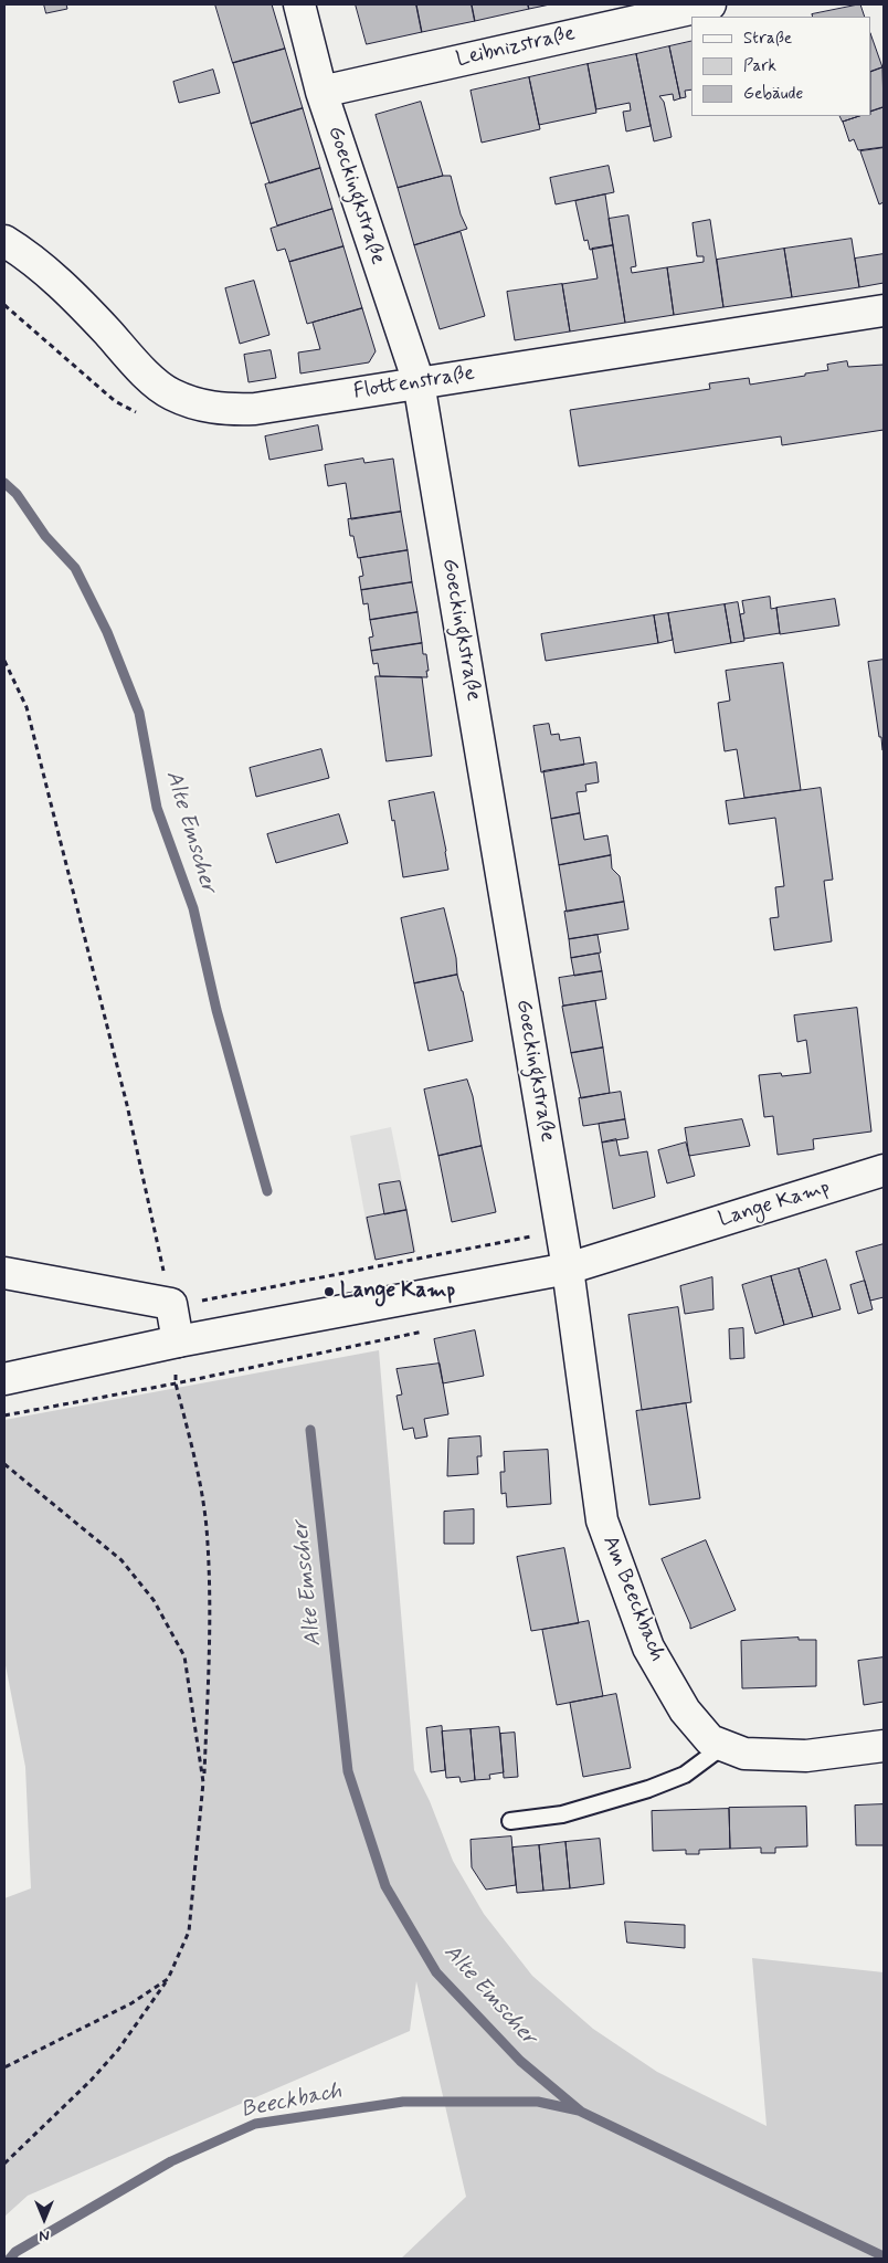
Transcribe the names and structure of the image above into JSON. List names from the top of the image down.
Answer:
{
  "streets": {
    "street": [
      "Leibnizstraße",
      "Goeckingkstraße",
      "Flottenstraße",
      "Lange Kamp",
      "Am Beeckbach"
    ]
  },
  "crossings": [
    ["Leibnizstraße", "Goeckingkstraße"],
    ["Goeckingkstraße", "Flottenstraße"],
    ["Goeckingkstraße", "Lange Kamp"],
    ["Goeckingkstraße", "Am Beeckbach"],
    ["Lange Kamp", "Am Beeckbach"]
  ],
  "water": ["Alte Emscher", "Beeckbach"],
  "places": ["Lange Kamp"],
  "legend": ["Straße", "Park", "Gebäude"],
  "north": "bottom"
}
